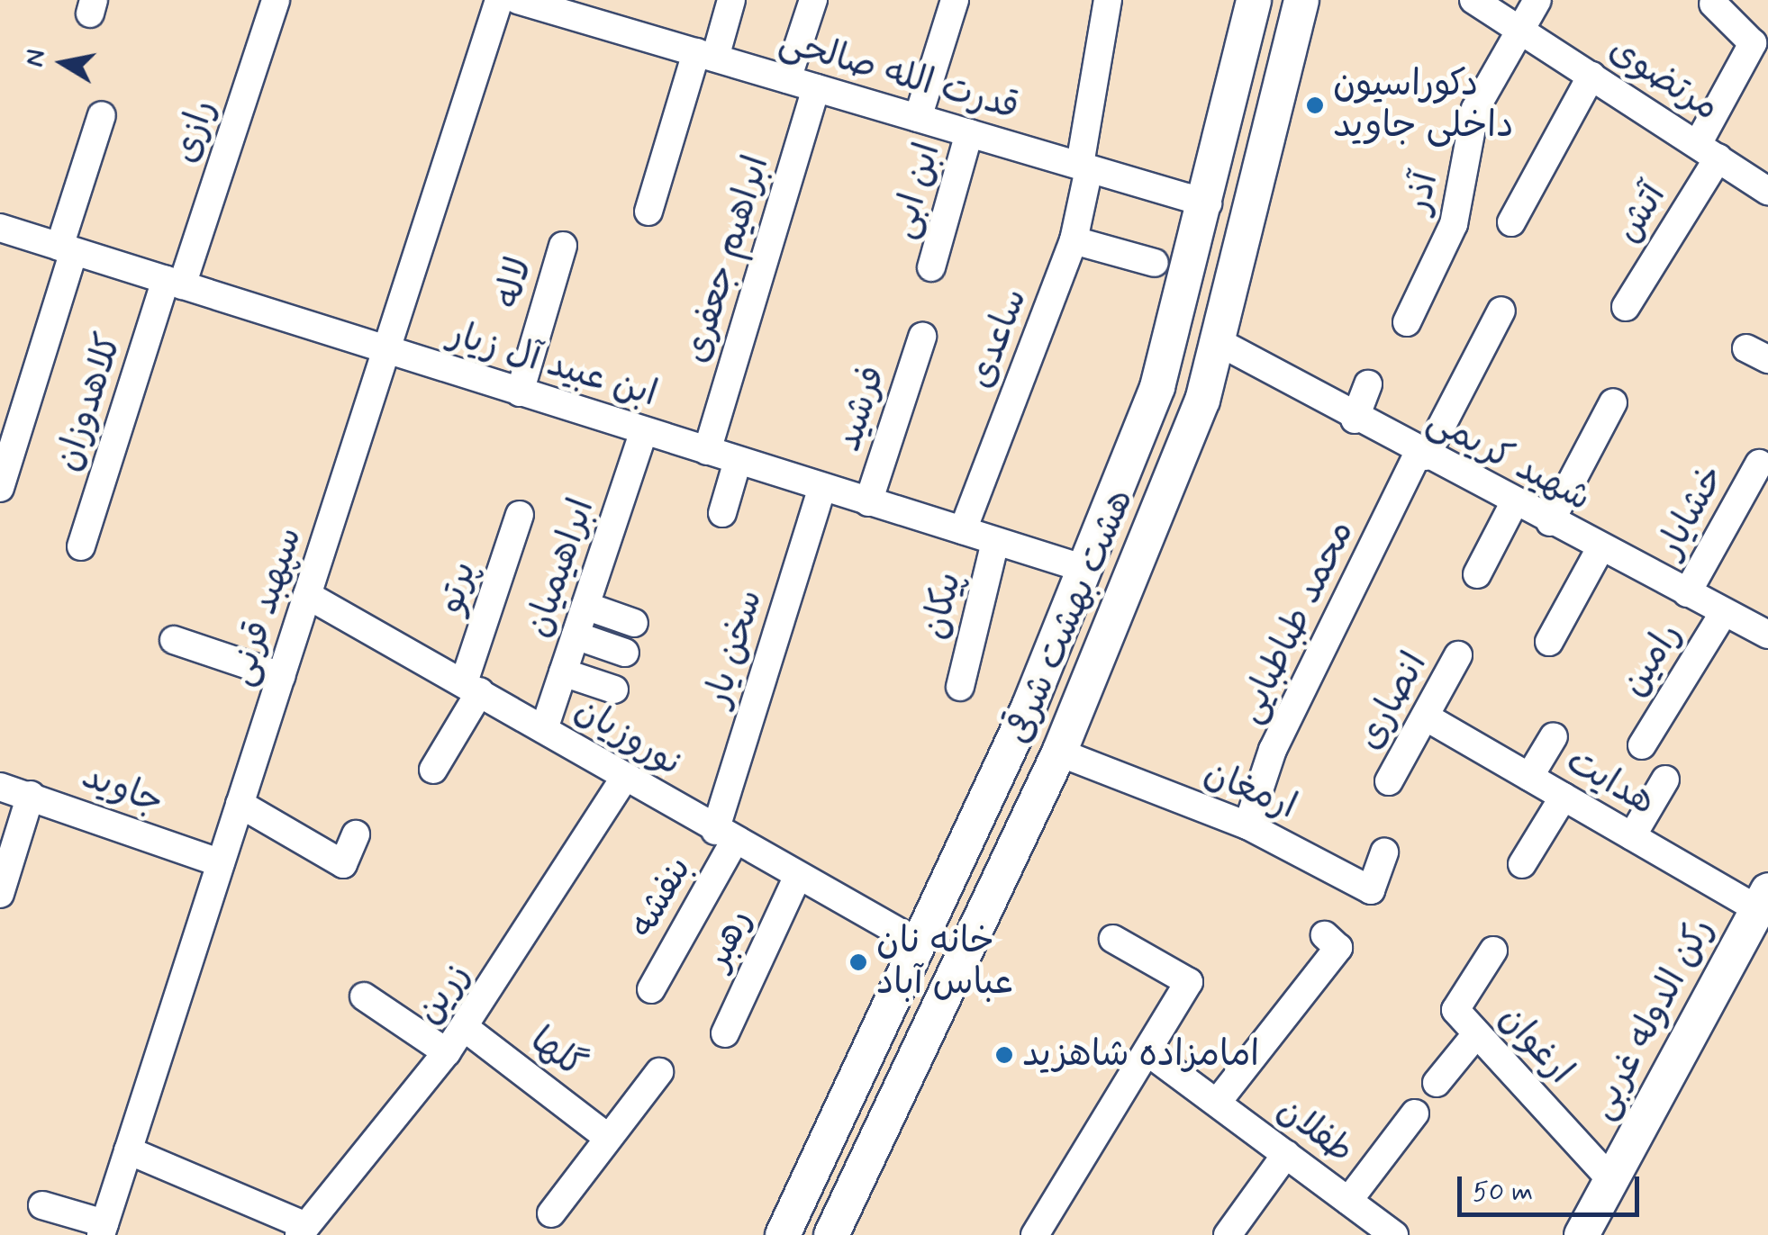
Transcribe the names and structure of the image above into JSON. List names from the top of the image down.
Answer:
{
  "streets": {
    "main road": ["هشت بهشت شرقی", "رکن الدوله غربی"],
    "street": [
      "قدرت الله صالحی",
      "مرتضوی",
      "رازی",
      "ابن ابی",
      "آذر",
      "آتش",
      "ابراهیم جعفری",
      "لاله",
      "ساعدی",
      "ابن عبید آل زیار",
      "کلاهدوزان",
      "فرشید",
      "شهید کریمی",
      "خشایار",
      "ابراهیمیان",
      "پرتو",
      "پیکان",
      "سپهبد قرنی",
      "محمد طباطبایی",
      "سخن یار",
      "رامین",
      "انصاری",
      "نوروزیان",
      "هدایت",
      "جاوید",
      "ارمغان",
      "بنفشه",
      "رهبر",
      "زرین",
      "ارغوان",
      "گلها",
      "طفلان"
    ]
  },
  "crossings": [
    ["قدرت الله صالحی", "ابن ابی"],
    ["قدرت الله صالحی", "ابراهیم جعفری"],
    ["قدرت الله صالحی", "ساعدی"],
    ["قدرت الله صالحی", "هشت بهشت شرقی"],
    ["مرتضوی", "آذر"],
    ["مرتضوی", "آتش"],
    ["رازی", "ابن عبید آل زیار"],
    ["رازی", "کلاهدوزان"],
    ["ابراهیم جعفری", "ابن عبید آل زیار"],
    ["لاله", "ابن عبید آل زیار"],
    ["ساعدی", "ابن عبید آل زیار"],
    ["ابن عبید آل زیار", "کلاهدوزان"],
    ["ابن عبید آل زیار", "فرشید"],
    ["ابن عبید آل زیار", "ابراهیمیان"],
    ["ابن عبید آل زیار", "پیکان"],
    ["ابن عبید آل زیار", "سپهبد قرنی"],
    ["ابن عبید آل زیار", "هشت بهشت شرقی"],
    ["ابن عبید آل زیار", "سخن یار"],
    ["شهید کریمی", "خشایار"],
    ["شهید کریمی", "هشت بهشت شرقی"],
    ["شهید کریمی", "محمد طباطبایی"],
    ["شهید کریمی", "رامین"],
    ["ابراهیمیان", "نوروزیان"],
    ["پرتو", "نوروزیان"],
    ["سپهبد قرنی", "نوروزیان"],
    ["سپهبد قرنی", "جاوید"],
    ["هشت بهشت شرقی", "نوروزیان"],
    ["هشت بهشت شرقی", "ارمغان"],
    ["محمد طباطبایی", "ارمغان"],
    ["سخن یار", "نوروزیان"],
    ["سخن یار", "بنفشه"],
    ["انصاری", "هدایت"],
    ["نوروزیان", "بنفشه"],
    ["نوروزیان", "رهبر"],
    ["نوروزیان", "زرین"],
    ["هدایت", "رکن الدوله غربی"],
    ["زرین", "گلها"],
    ["رکن الدوله غربی", "ارغوان"]
  ],
  "places": ["دکوراسیون داخلی جاوید", "خانه نان عباس آباد", "امامزاده شاهزید"],
  "scale_bar": "50 m",
  "north": "left"
}
